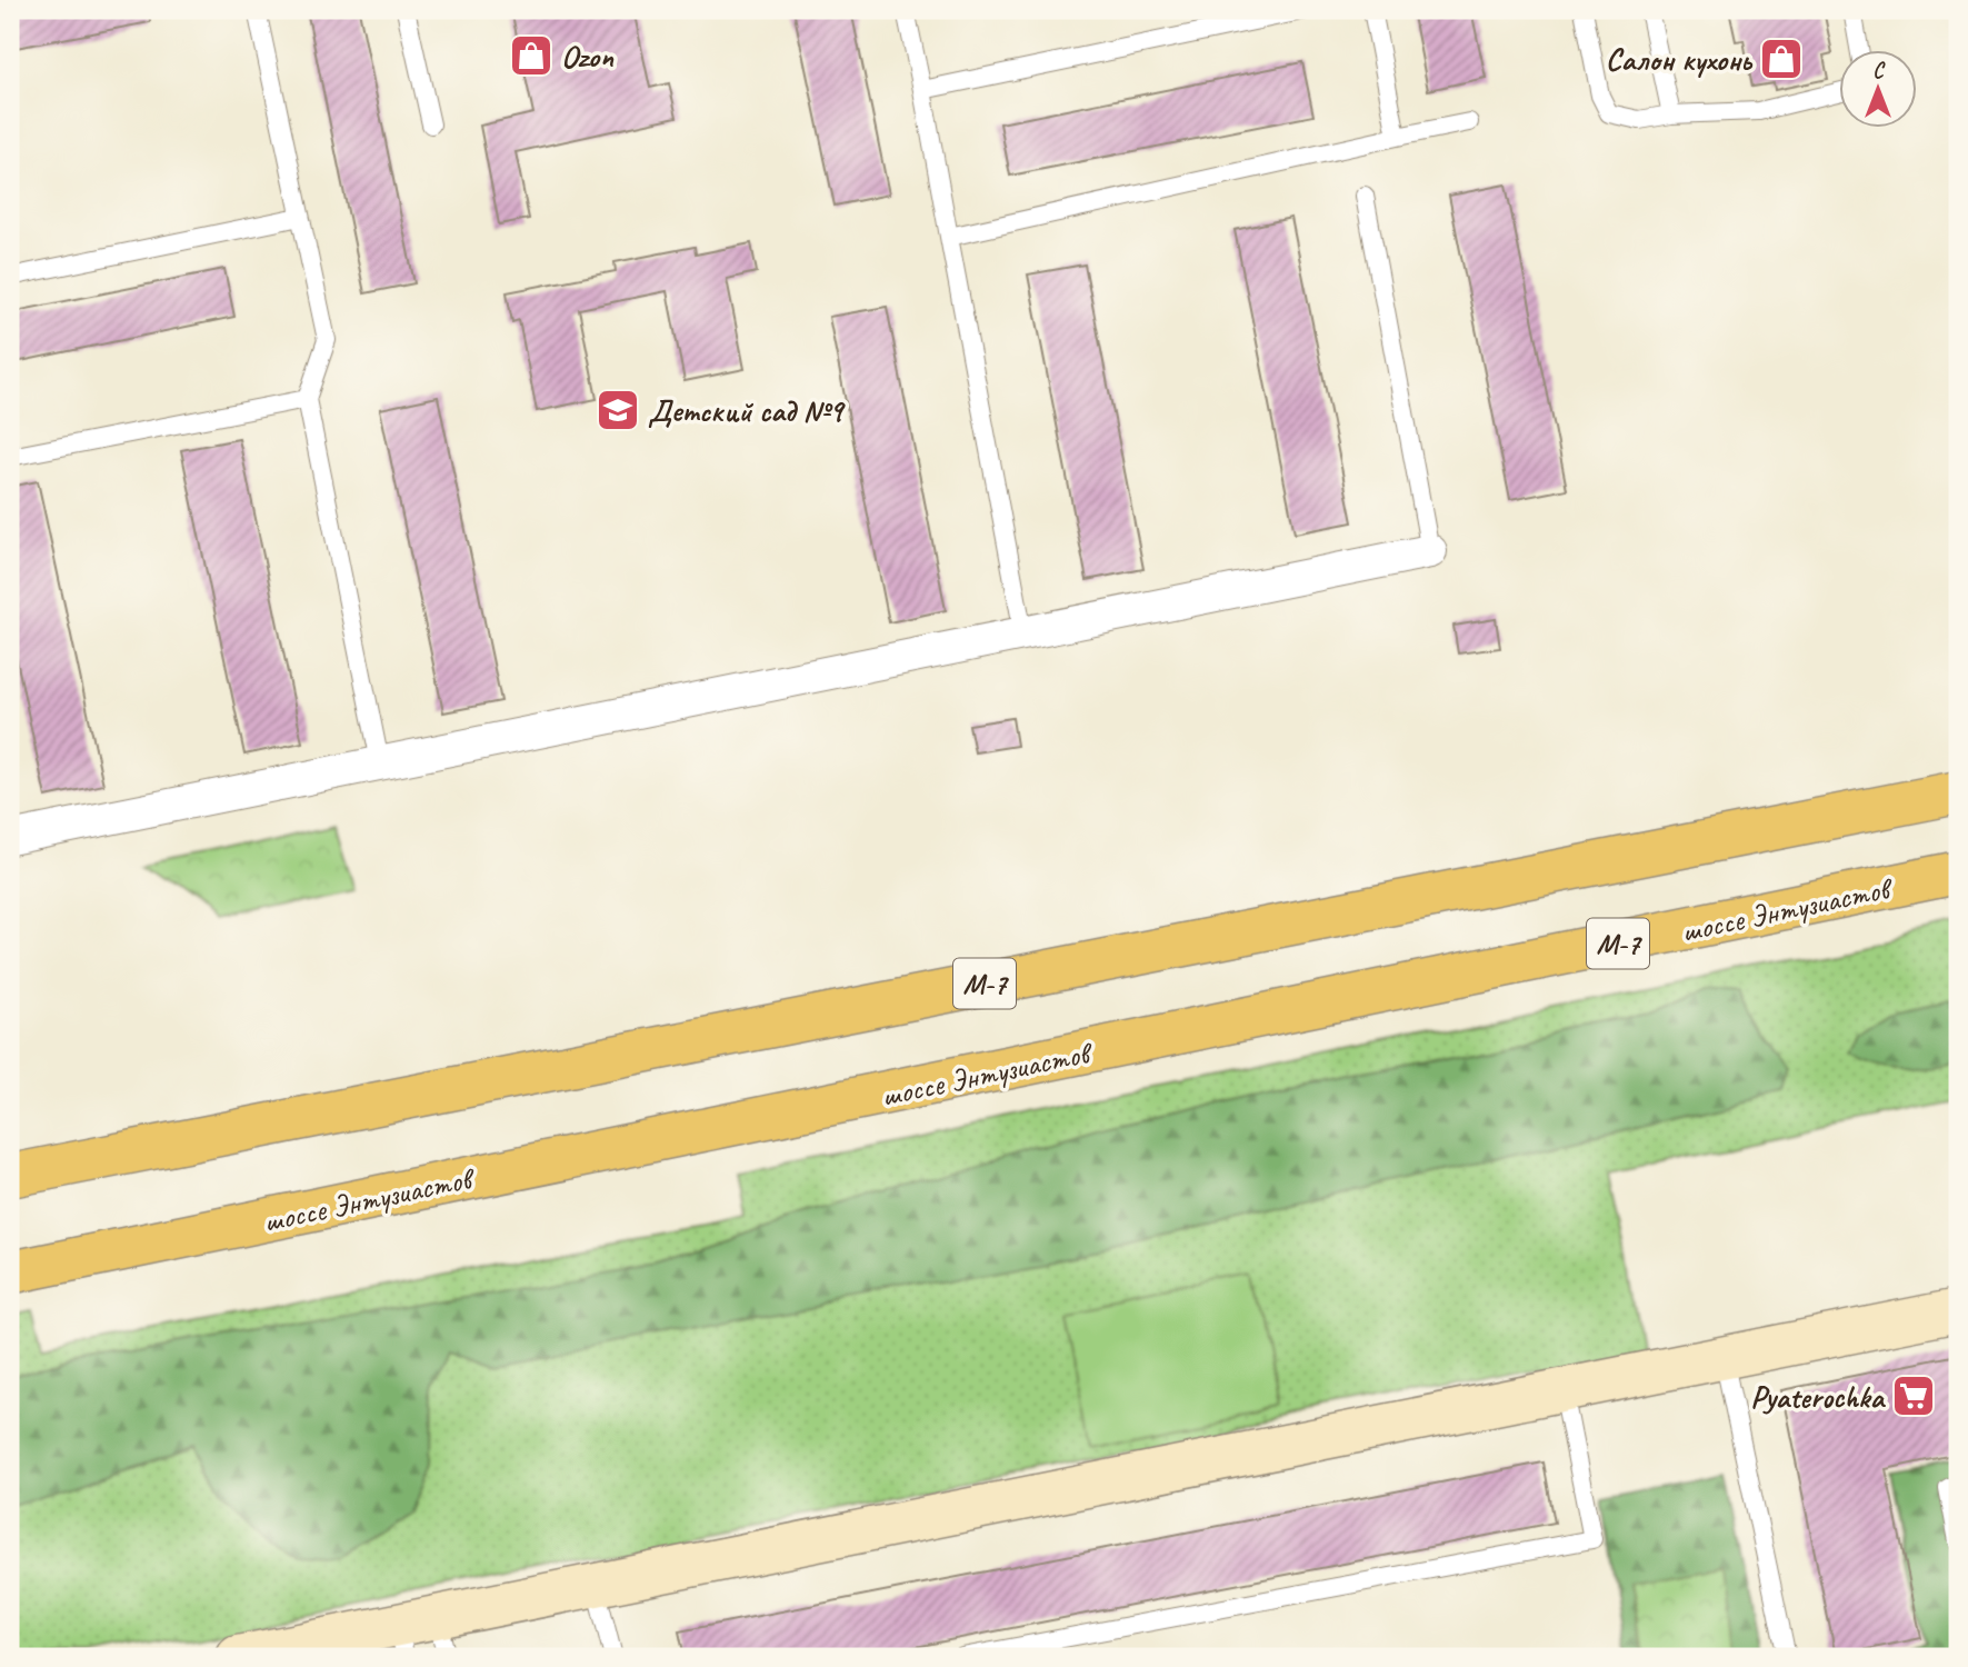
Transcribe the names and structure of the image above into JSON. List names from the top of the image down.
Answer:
{
  "streets": {
    "highway": ["шоссе Энтузиастов", "М-7"]
  },
  "places": {
    "shop": ["Ozon", "Салон кухонь"],
    "school or university": ["Детский сад №9"],
    "supermarket": ["Pyaterochka"]
  },
  "north": "top"
}
